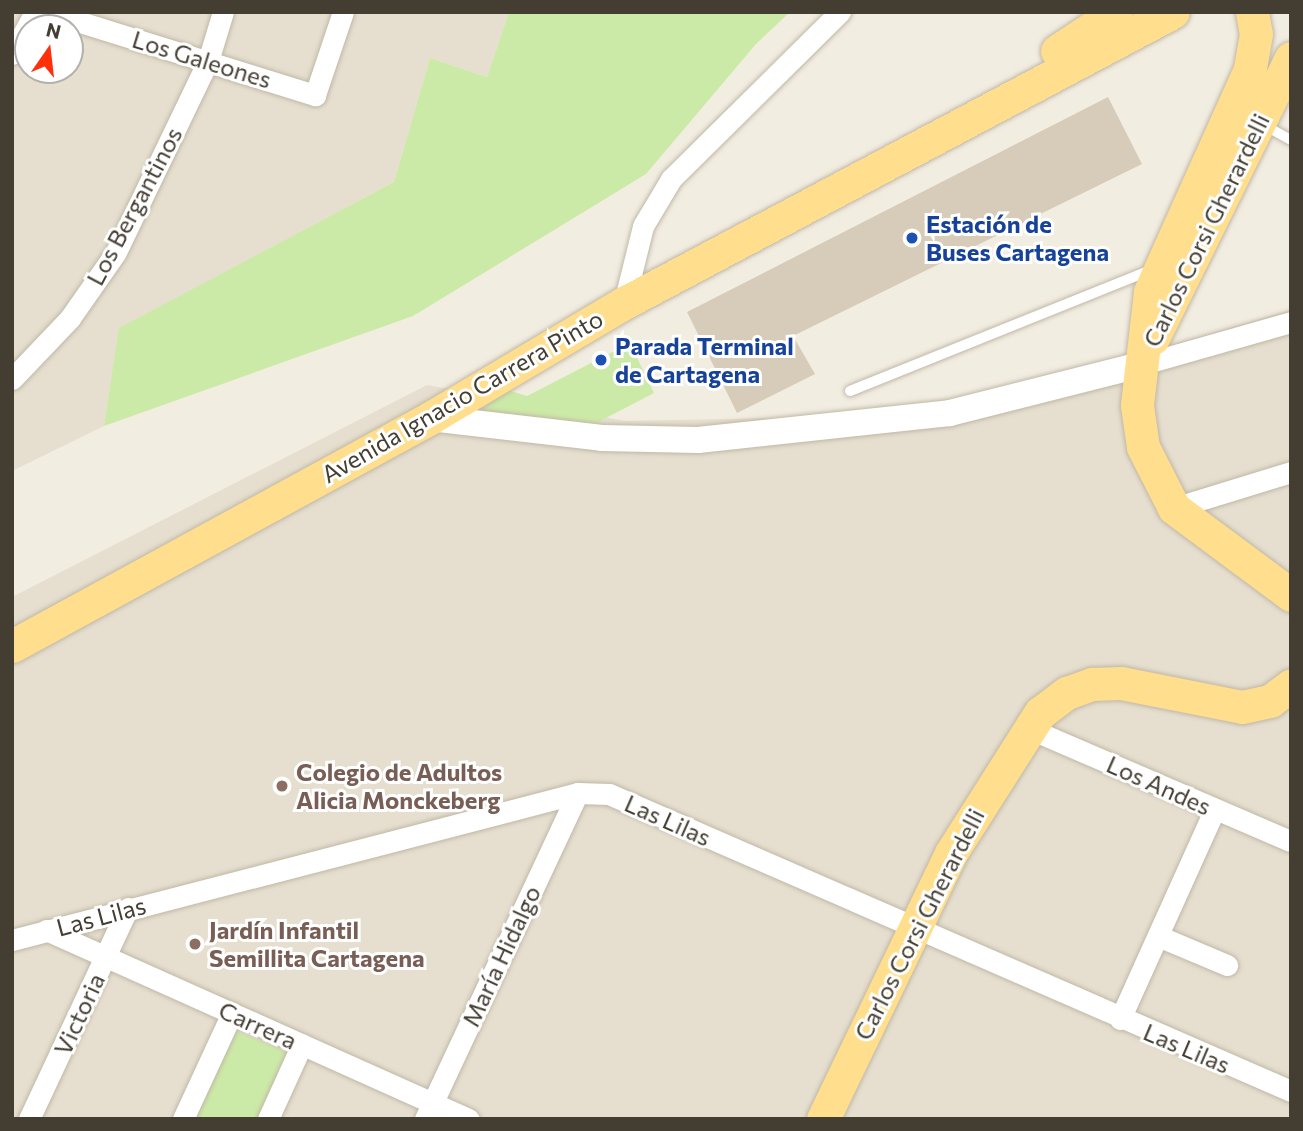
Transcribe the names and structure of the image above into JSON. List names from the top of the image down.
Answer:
{
  "streets": {
    "main road": ["Carlos Corsi Gherardelli", "Avenida Ignacio Carrera Pinto"],
    "street": [
      "Los Galeones",
      "Los Bergantinos",
      "Los Andes",
      "Las Lilas",
      "María Hidalgo",
      "Victoria",
      "Carrera"
    ]
  },
  "crossings": [
    ["Los Galeones", "Los Bergantinos"],
    ["Carlos Corsi Gherardelli", "Los Andes"],
    ["Carlos Corsi Gherardelli", "Las Lilas"],
    ["Las Lilas", "María Hidalgo"],
    ["Las Lilas", "Victoria"],
    ["Las Lilas", "Carrera"],
    ["María Hidalgo", "Carrera"],
    ["Victoria", "Carrera"]
  ],
  "places": [
    "Estación de Buses Cartagena",
    "Parada Terminal de Cartagena",
    "Colegio de Adultos Alicia Monckeberg",
    "Jardín Infantil Semillita Cartagena"
  ],
  "north": "top"
}
